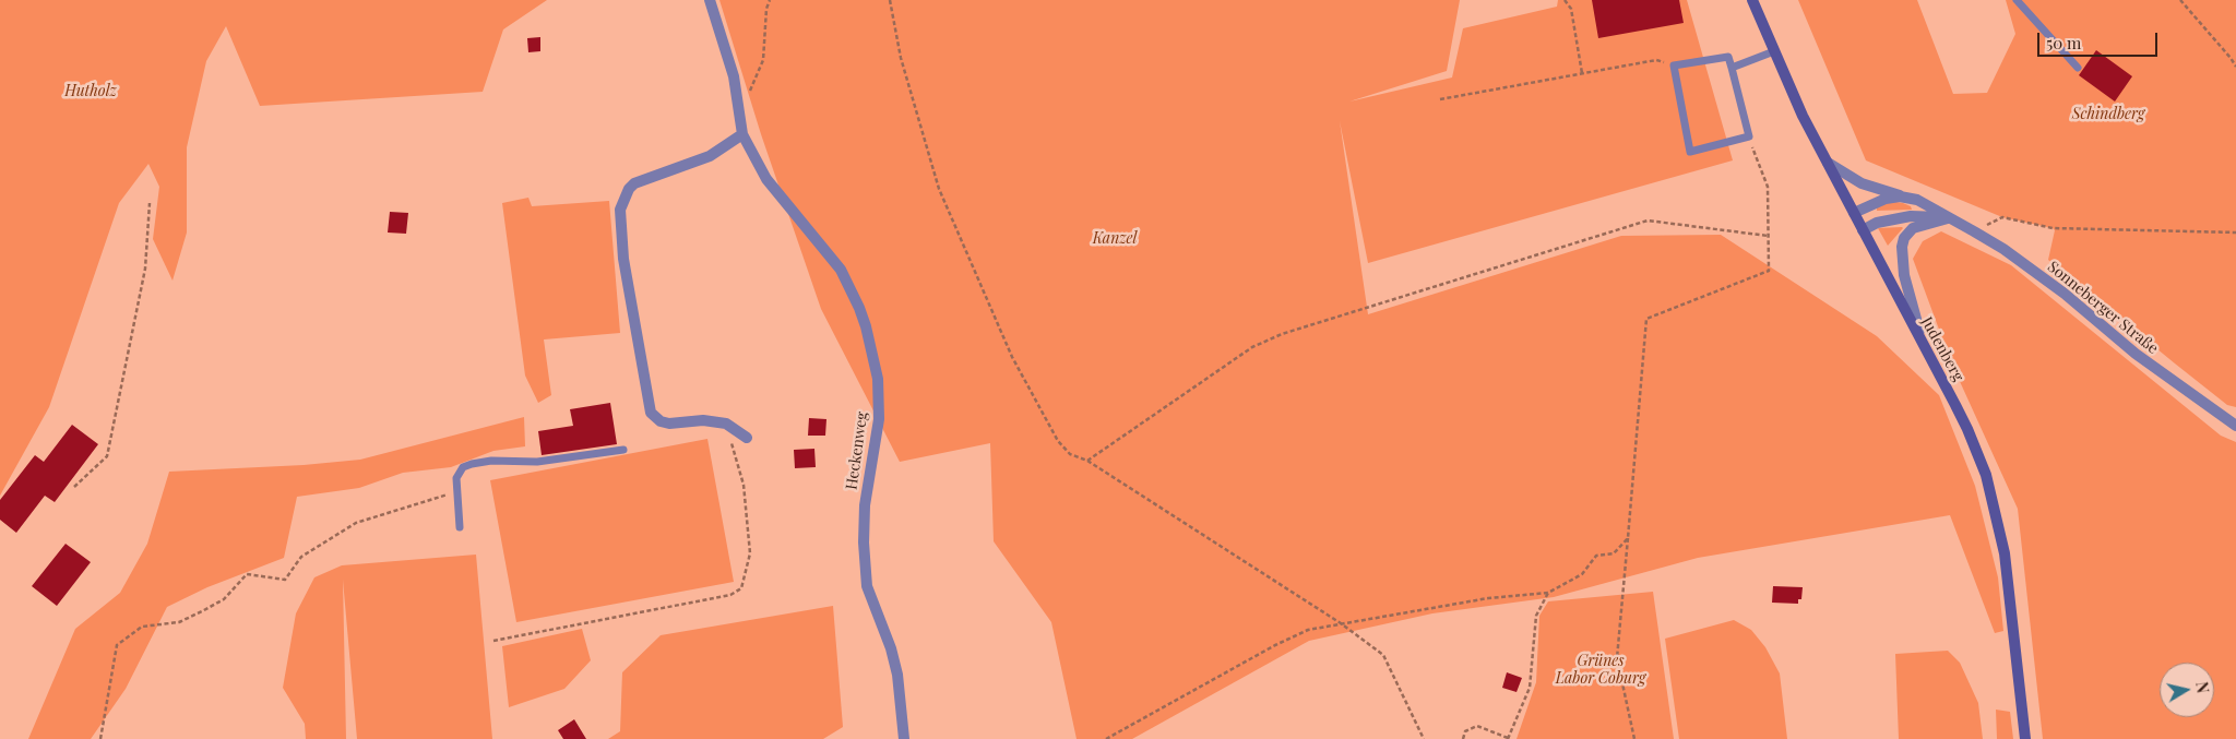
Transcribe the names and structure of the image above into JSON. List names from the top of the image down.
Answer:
{
  "streets": {
    "street": ["Sonneberger Straße", "Judenberg", "Heckenweg"]
  },
  "crossings": [
    ["Sonneberger Straße", "Judenberg"]
  ],
  "parks": [
    "Hutholz",
    "Schindberg",
    "Kanzel",
    "Grünes Labor Coburg"
  ],
  "scale_bar": "50 m",
  "north": "right"
}
